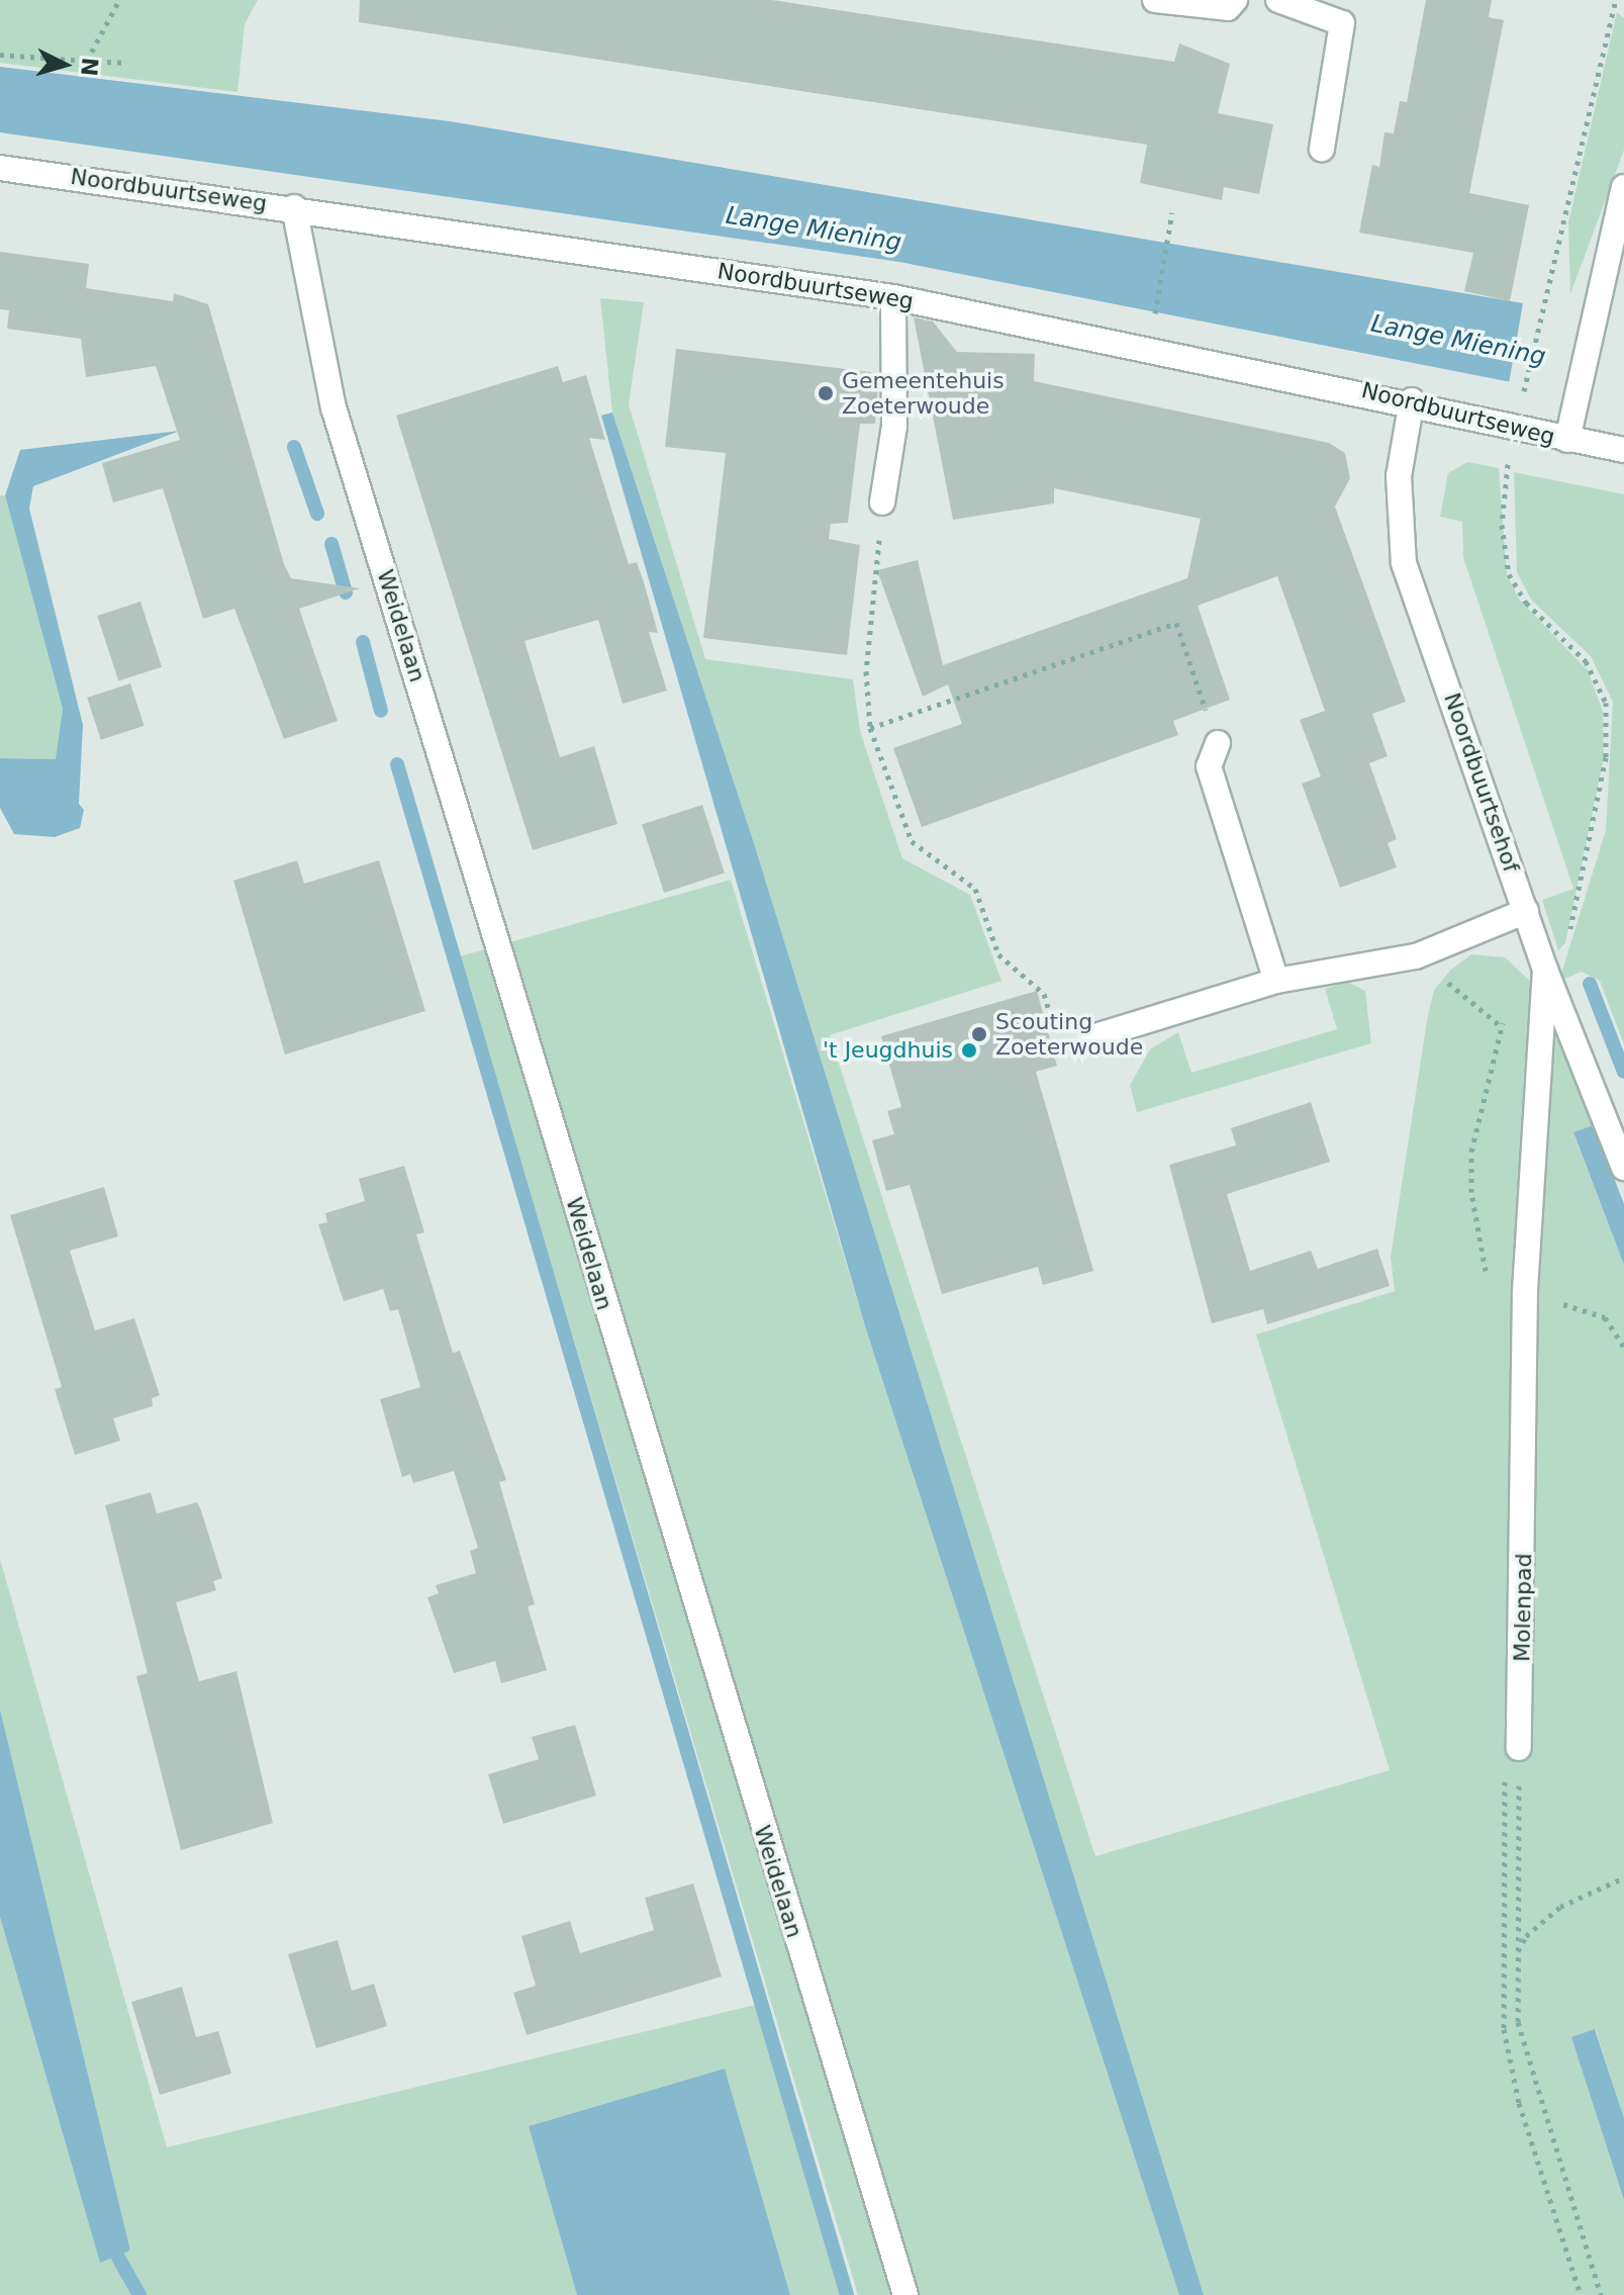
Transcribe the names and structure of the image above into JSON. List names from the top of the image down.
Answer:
{
  "streets": {
    "street": [
      "Noordbuurtseweg",
      "Weidelaan",
      "Noordbuurtsehof",
      "Molenpad"
    ]
  },
  "crossings": [
    ["Noordbuurtseweg", "Weidelaan"],
    ["Noordbuurtseweg", "Noordbuurtsehof"],
    ["Noordbuurtsehof", "Molenpad"]
  ],
  "water": ["Lange Miening"],
  "places": ["Gemeentehuis Zoeterwoude", "Scouting Zoeterwoude", "'t Jeugdhuis"],
  "north": "right"
}
